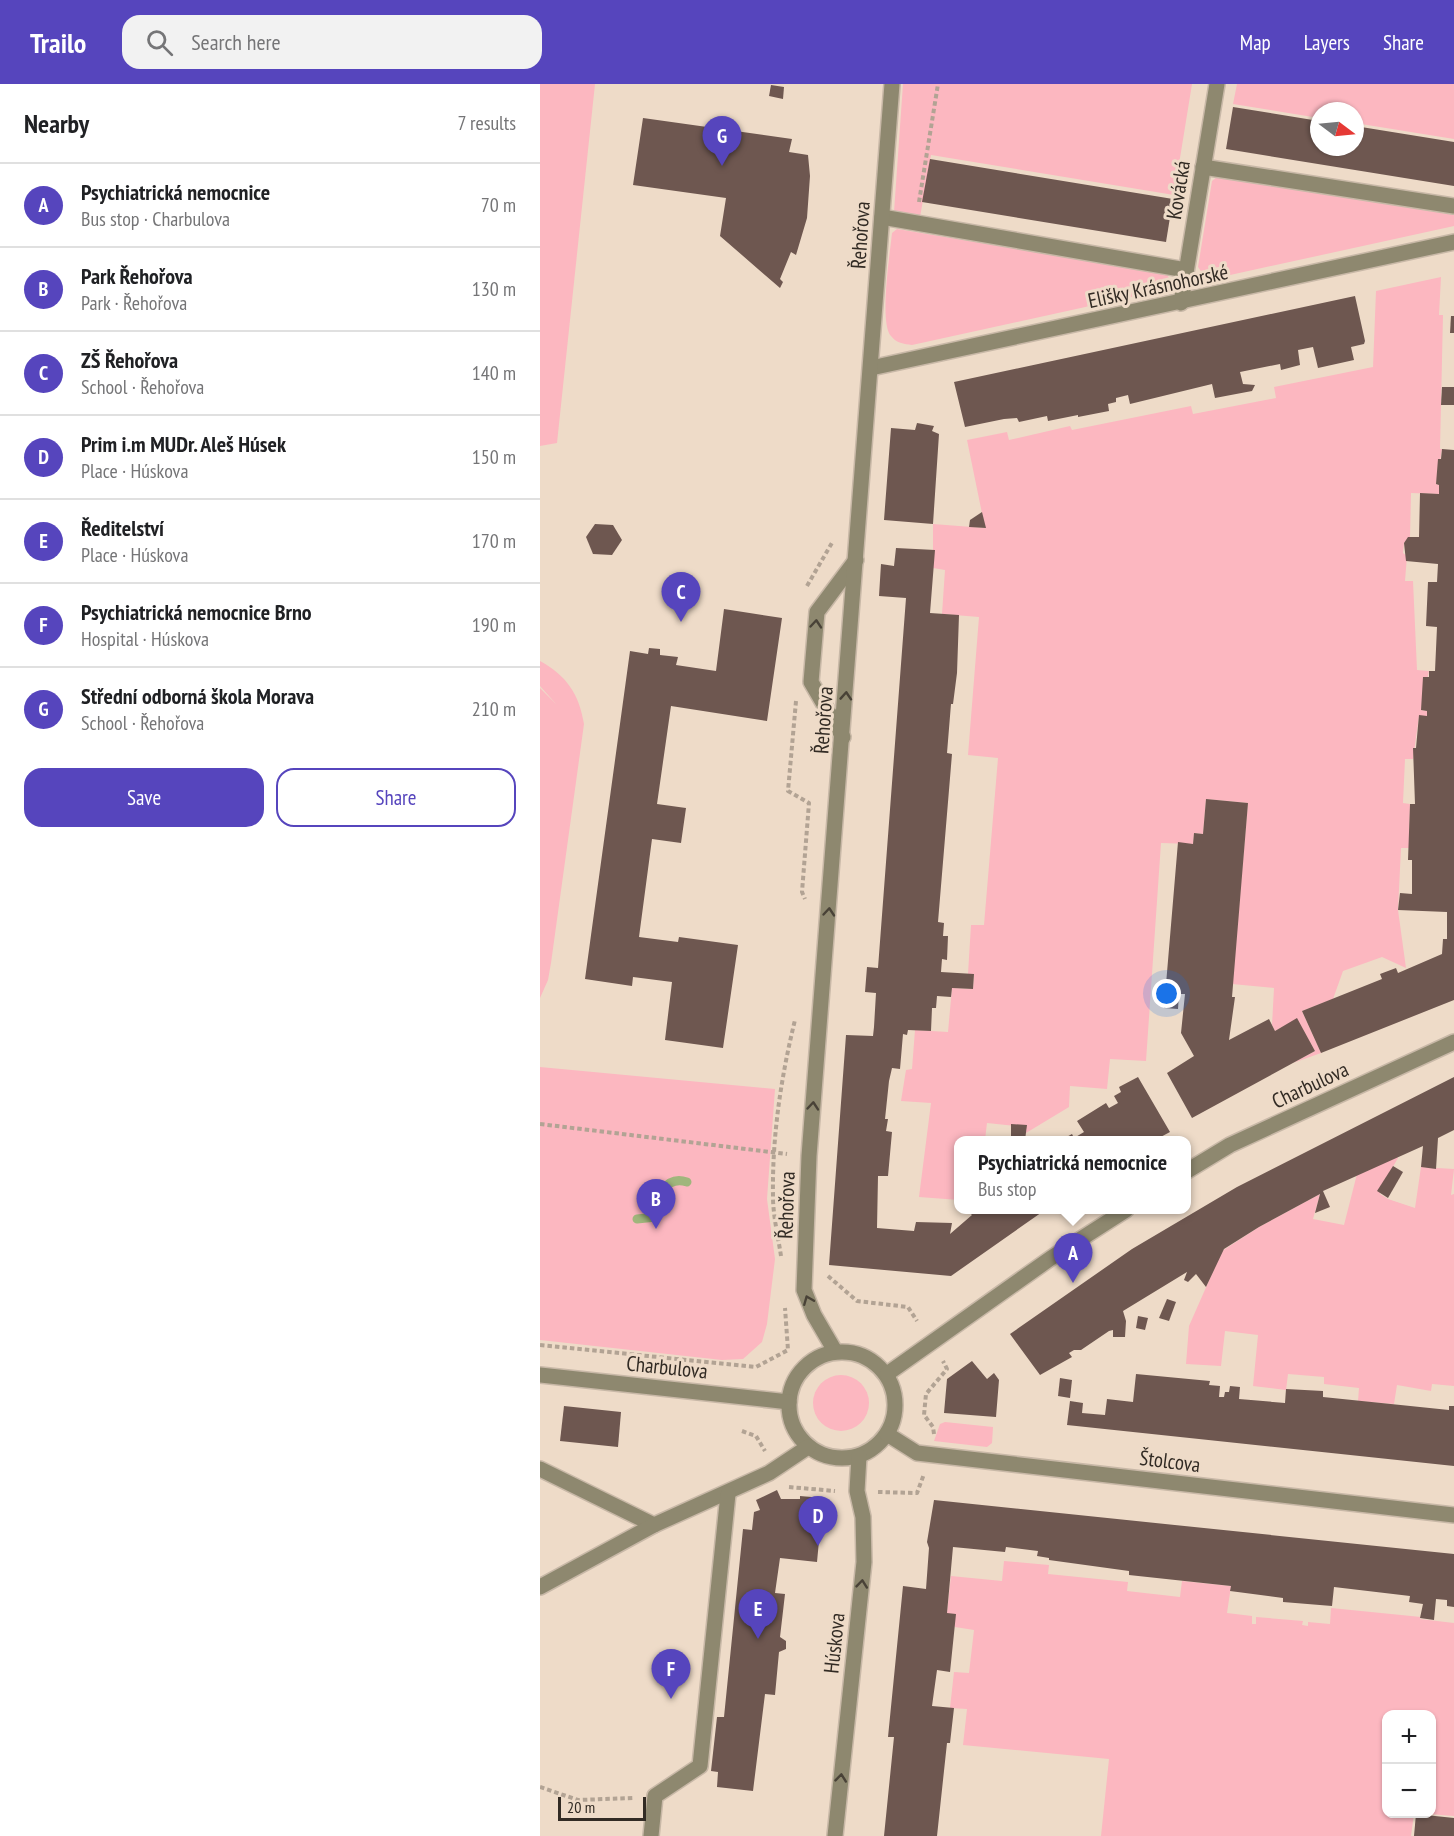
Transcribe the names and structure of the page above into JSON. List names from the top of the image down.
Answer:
{
  "streets": {
    "street": [
      "Kovácká",
      "Řehořova",
      "Elišky Krásnohorské",
      "Charbulova",
      "Štolcova",
      "Húskova"
    ]
  },
  "crossings": [
    ["Kovácká", "Elišky Krásnohorské"],
    ["Řehořova", "Elišky Krásnohorské"],
    ["Řehořova", "Charbulova"],
    ["Řehořova", "Štolcova"],
    ["Řehořova", "Húskova"],
    ["Charbulova", "Štolcova"],
    ["Charbulova", "Húskova"],
    ["Štolcova", "Húskova"]
  ],
  "one_way": ["Řehořova", "Húskova"],
  "scale_bar": "20 m",
  "north": "right",
  "page": {
    "header": "Trailo",
    "search": "Search here",
    "nav": ["Map", "Layers", "Share"],
    "heading": ["Nearby", "7 results"],
    "pins": [
      "G",
      "C",
      "B",
      "A",
      "D",
      "E",
      "F"
    ],
    "list": [
      {
        "mark": "A",
        "name": "Psychiatrická nemocnice",
        "note": "Bus stop · Charbulova",
        "value": "70 m"
      },
      {
        "mark": "B",
        "name": "Park Řehořova",
        "note": "Park · Řehořova",
        "value": "130 m"
      },
      {
        "mark": "C",
        "name": "ZŠ Řehořova",
        "note": "School · Řehořova",
        "value": "140 m"
      },
      {
        "mark": "D",
        "name": "Prim i.m MUDr. Aleš Húsek",
        "note": "Place · Húskova",
        "value": "150 m"
      },
      {
        "mark": "E",
        "name": "Ředitelství",
        "note": "Place · Húskova",
        "value": "170 m"
      },
      {
        "mark": "F",
        "name": "Psychiatrická nemocnice Brno",
        "note": "Hospital · Húskova",
        "value": "190 m"
      },
      {
        "mark": "G",
        "name": "Střední odborná škola Morava",
        "note": "School · Řehořova",
        "value": "210 m"
      }
    ],
    "buttons": ["Save", "Share"],
    "popup": ["Psychiatrická nemocnice", "Bus stop"],
    "map_buttons": ["+", "−"],
    "scale": "20 m"
  }
}
